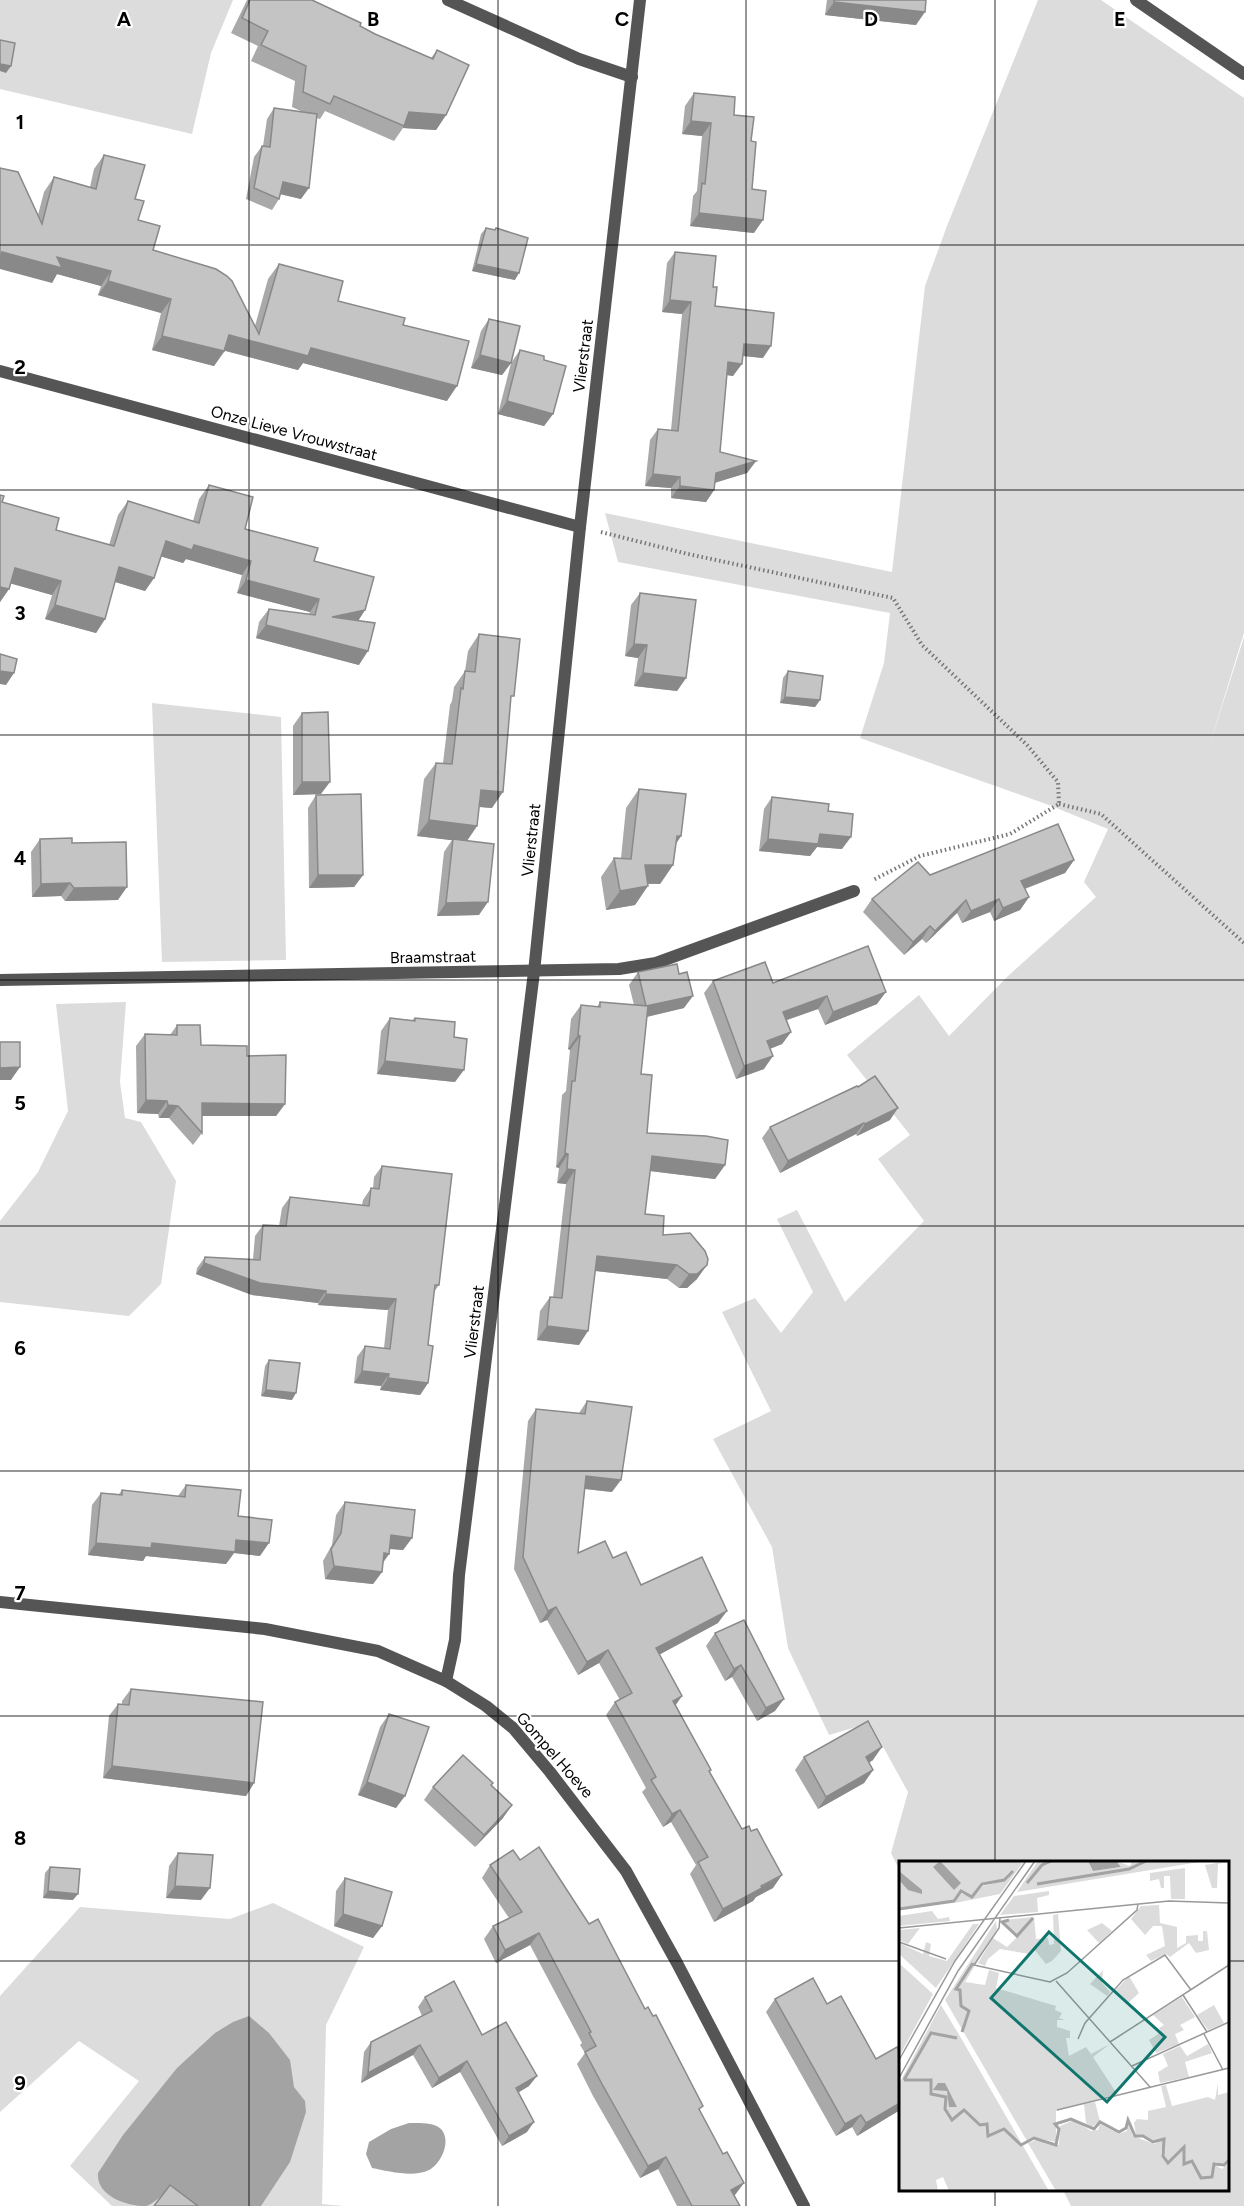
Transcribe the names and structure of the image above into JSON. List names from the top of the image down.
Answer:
{
  "streets": {
    "street": [
      "Vlierstraat",
      "Onze Lieve Vrouwstraat",
      "Braamstraat",
      "Gompel Hoeve"
    ]
  },
  "crossings": [
    ["Vlierstraat", "Onze Lieve Vrouwstraat"],
    ["Vlierstraat", "Braamstraat"],
    ["Vlierstraat", "Gompel Hoeve"]
  ],
  "grid": {
    "columns": [
      "A",
      "B",
      "C",
      "D",
      "E"
    ],
    "rows": [
      "1",
      "2",
      "3",
      "4",
      "5",
      "6",
      "7",
      "8",
      "9"
    ]
  }
}
